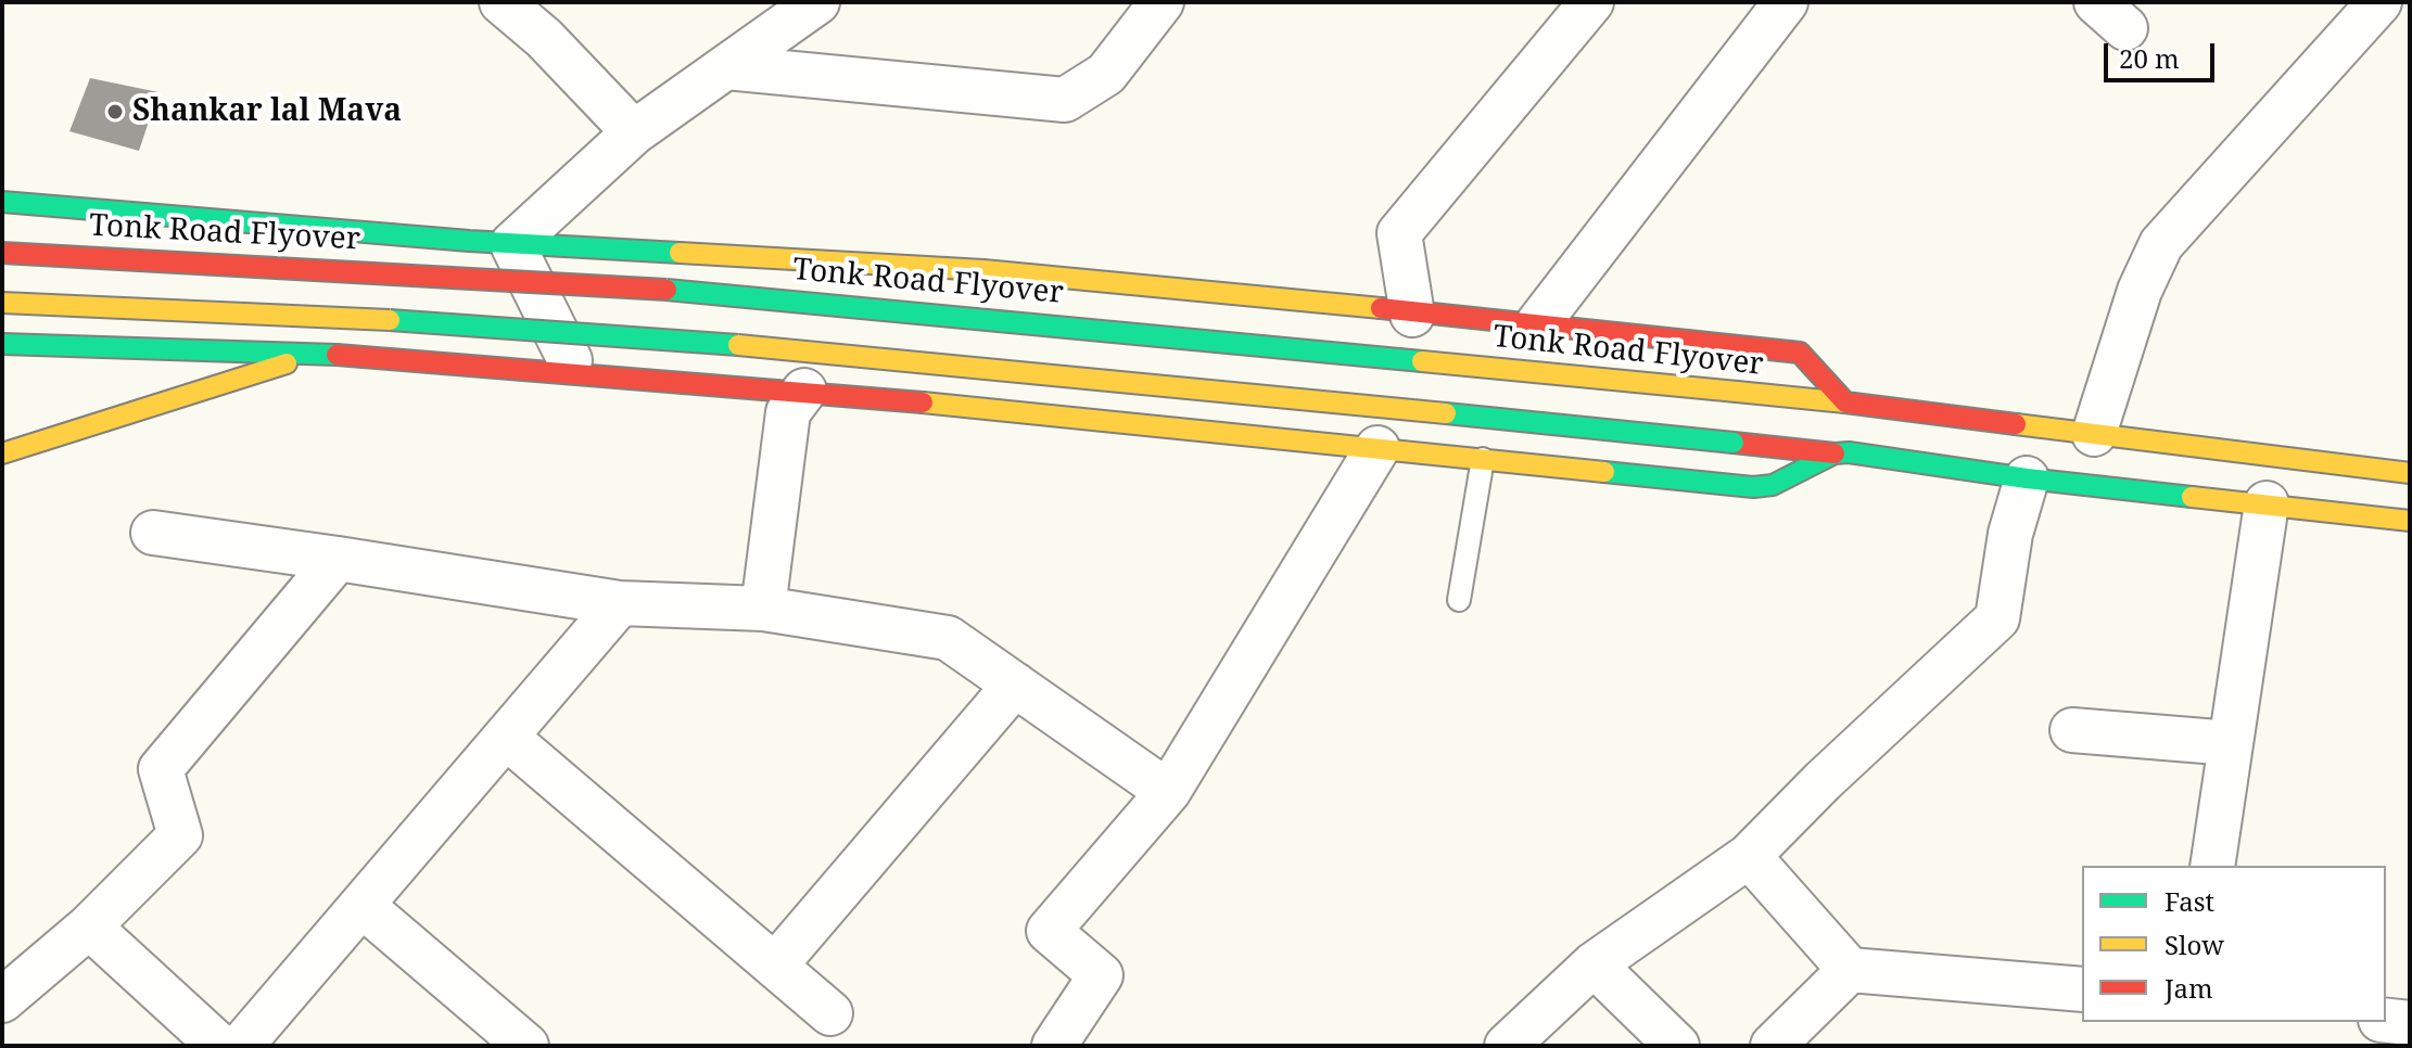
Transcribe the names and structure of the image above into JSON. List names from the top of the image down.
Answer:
{
  "streets": {
    "main road": ["Tonk Road Flyover"]
  },
  "places": ["Shankar lal Mava"],
  "legend": ["Fast", "Slow", "Jam"],
  "scale_bar": "20 m"
}
